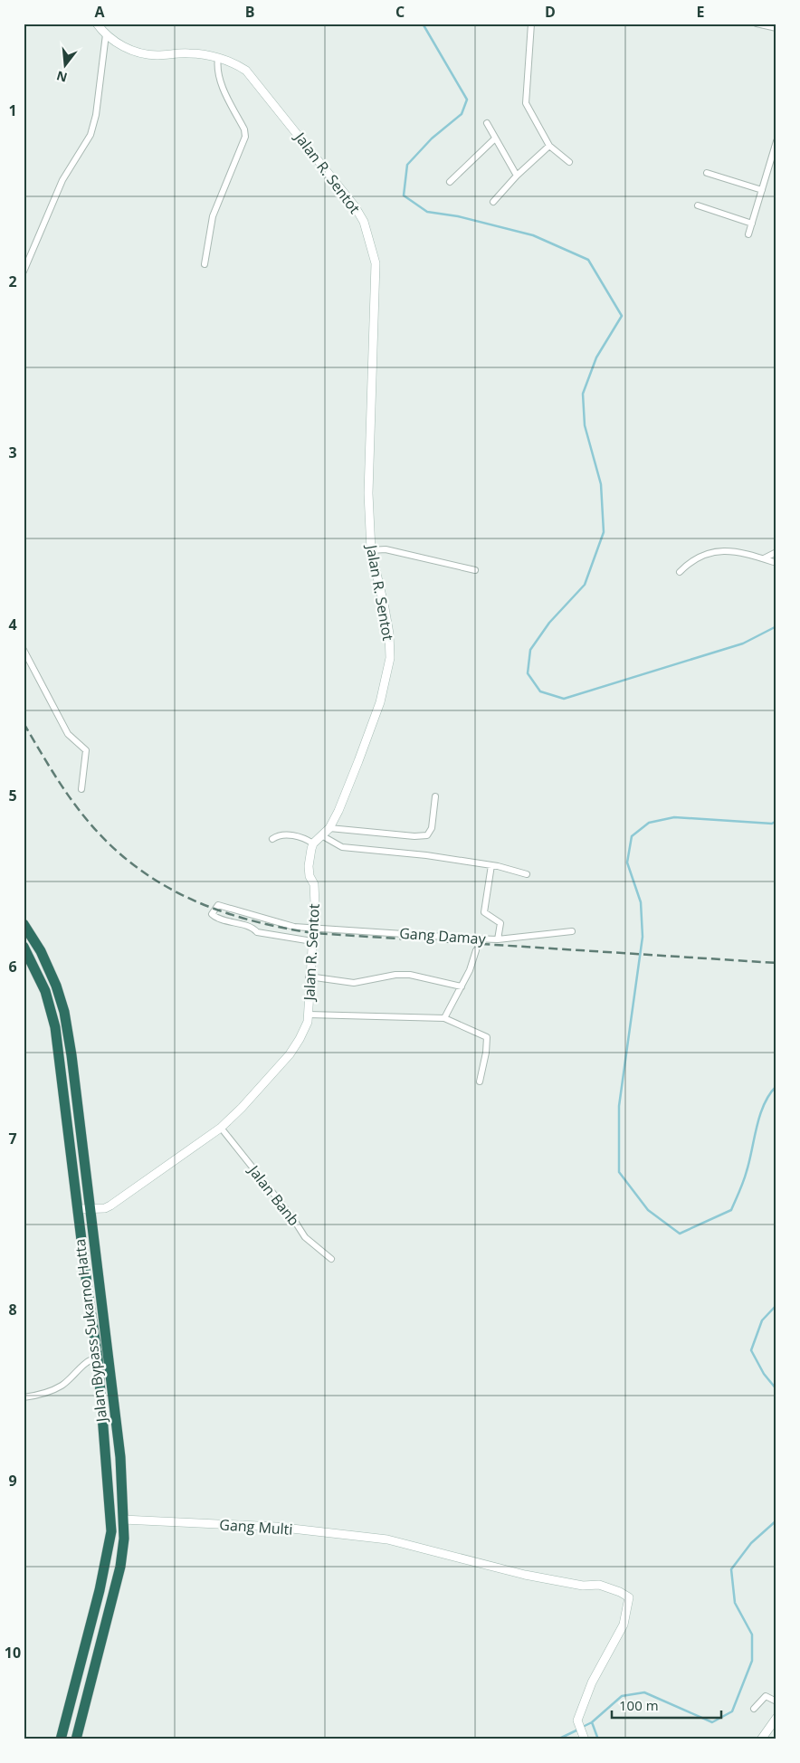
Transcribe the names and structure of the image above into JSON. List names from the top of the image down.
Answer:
{
  "streets": {
    "highway": ["Jalan Bypass Sukarno Hatta"],
    "street": [
      "Jalan R. Sentot",
      "Gang Damay",
      "Jalan Banb",
      "Gang Multi"
    ]
  },
  "crossings": [
    ["Jalan R. Sentot", "Gang Damay"],
    ["Jalan R. Sentot", "Jalan Banb"],
    ["Jalan R. Sentot", "Jalan Bypass Sukarno Hatta"],
    ["Jalan Bypass Sukarno Hatta", "Gang Multi"]
  ],
  "scale_bar": "100 m",
  "north": "bottom",
  "grid": {
    "columns": [
      "A",
      "B",
      "C",
      "D",
      "E"
    ],
    "rows": [
      "1",
      "2",
      "3",
      "4",
      "5",
      "6",
      "7",
      "8",
      "9",
      "10"
    ]
  }
}
